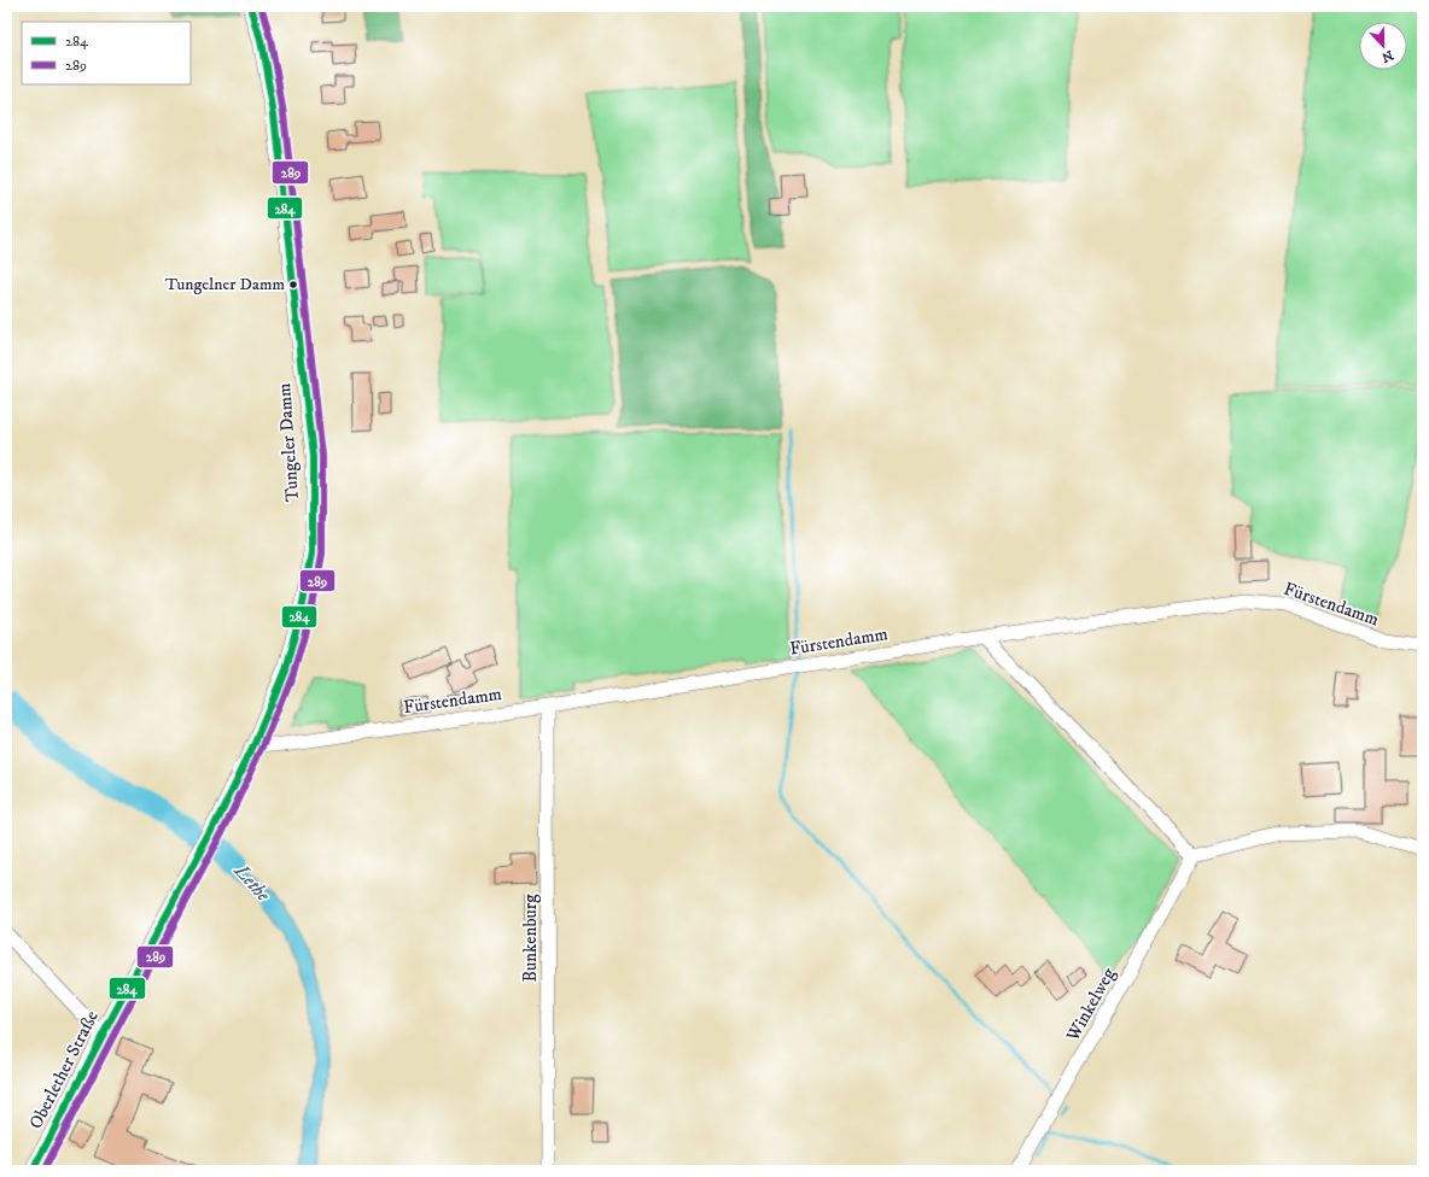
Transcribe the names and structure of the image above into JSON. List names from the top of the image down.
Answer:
{
  "streets": {
    "street": [
      "Tungeler Damm",
      "Fürstendamm",
      "Bunkenburg",
      "Winkelweg",
      "Oberlether Straße"
    ]
  },
  "crossings": [
    ["Tungeler Damm", "Fürstendamm"],
    ["Tungeler Damm", "Oberlether Straße"],
    ["Fürstendamm", "Bunkenburg"]
  ],
  "water": ["Lethe"],
  "places": ["Tungelner Damm"],
  "lines": ["transit line 284", "transit line 289"],
  "legend": ["284", "289"],
  "north": "bottom"
}
